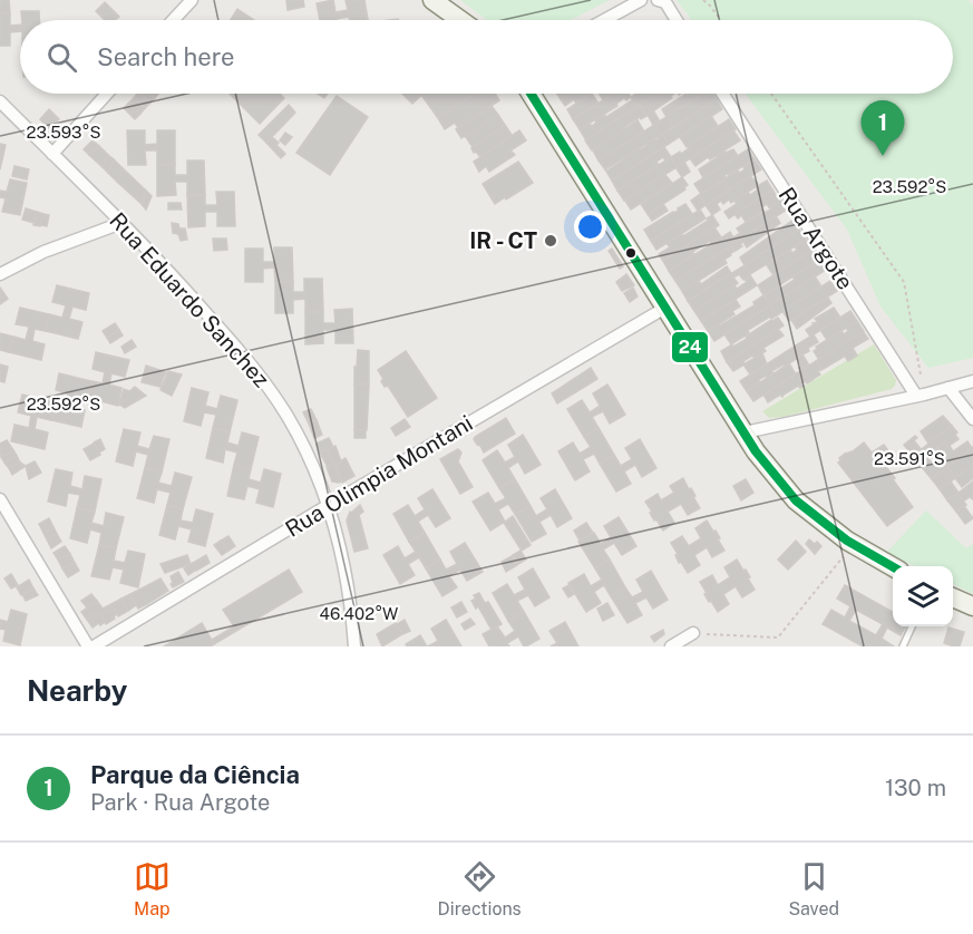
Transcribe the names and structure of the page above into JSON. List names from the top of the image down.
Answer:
{
  "streets": {
    "street": ["Rua Argote", "Rua Eduardo Sanchez", "Rua Olimpia Montani"]
  },
  "crossings": [
    ["Rua Eduardo Sanchez", "Rua Olimpia Montani"]
  ],
  "places": ["IR - CT"],
  "lines": ["transit line 24"],
  "page": {
    "search": "Search here",
    "pins": "1",
    "heading": "Nearby",
    "list": [
      {
        "mark": "1",
        "name": "Parque da Ciência",
        "note": "Park · Rua Argote",
        "value": "130 m"
      }
    ],
    "nav": ["Map", "Directions", "Saved"]
  },
  "coordinates": [
    "23.593°S",
    "23.592°S",
    "23.591°S",
    "46.402°W"
  ]
}
